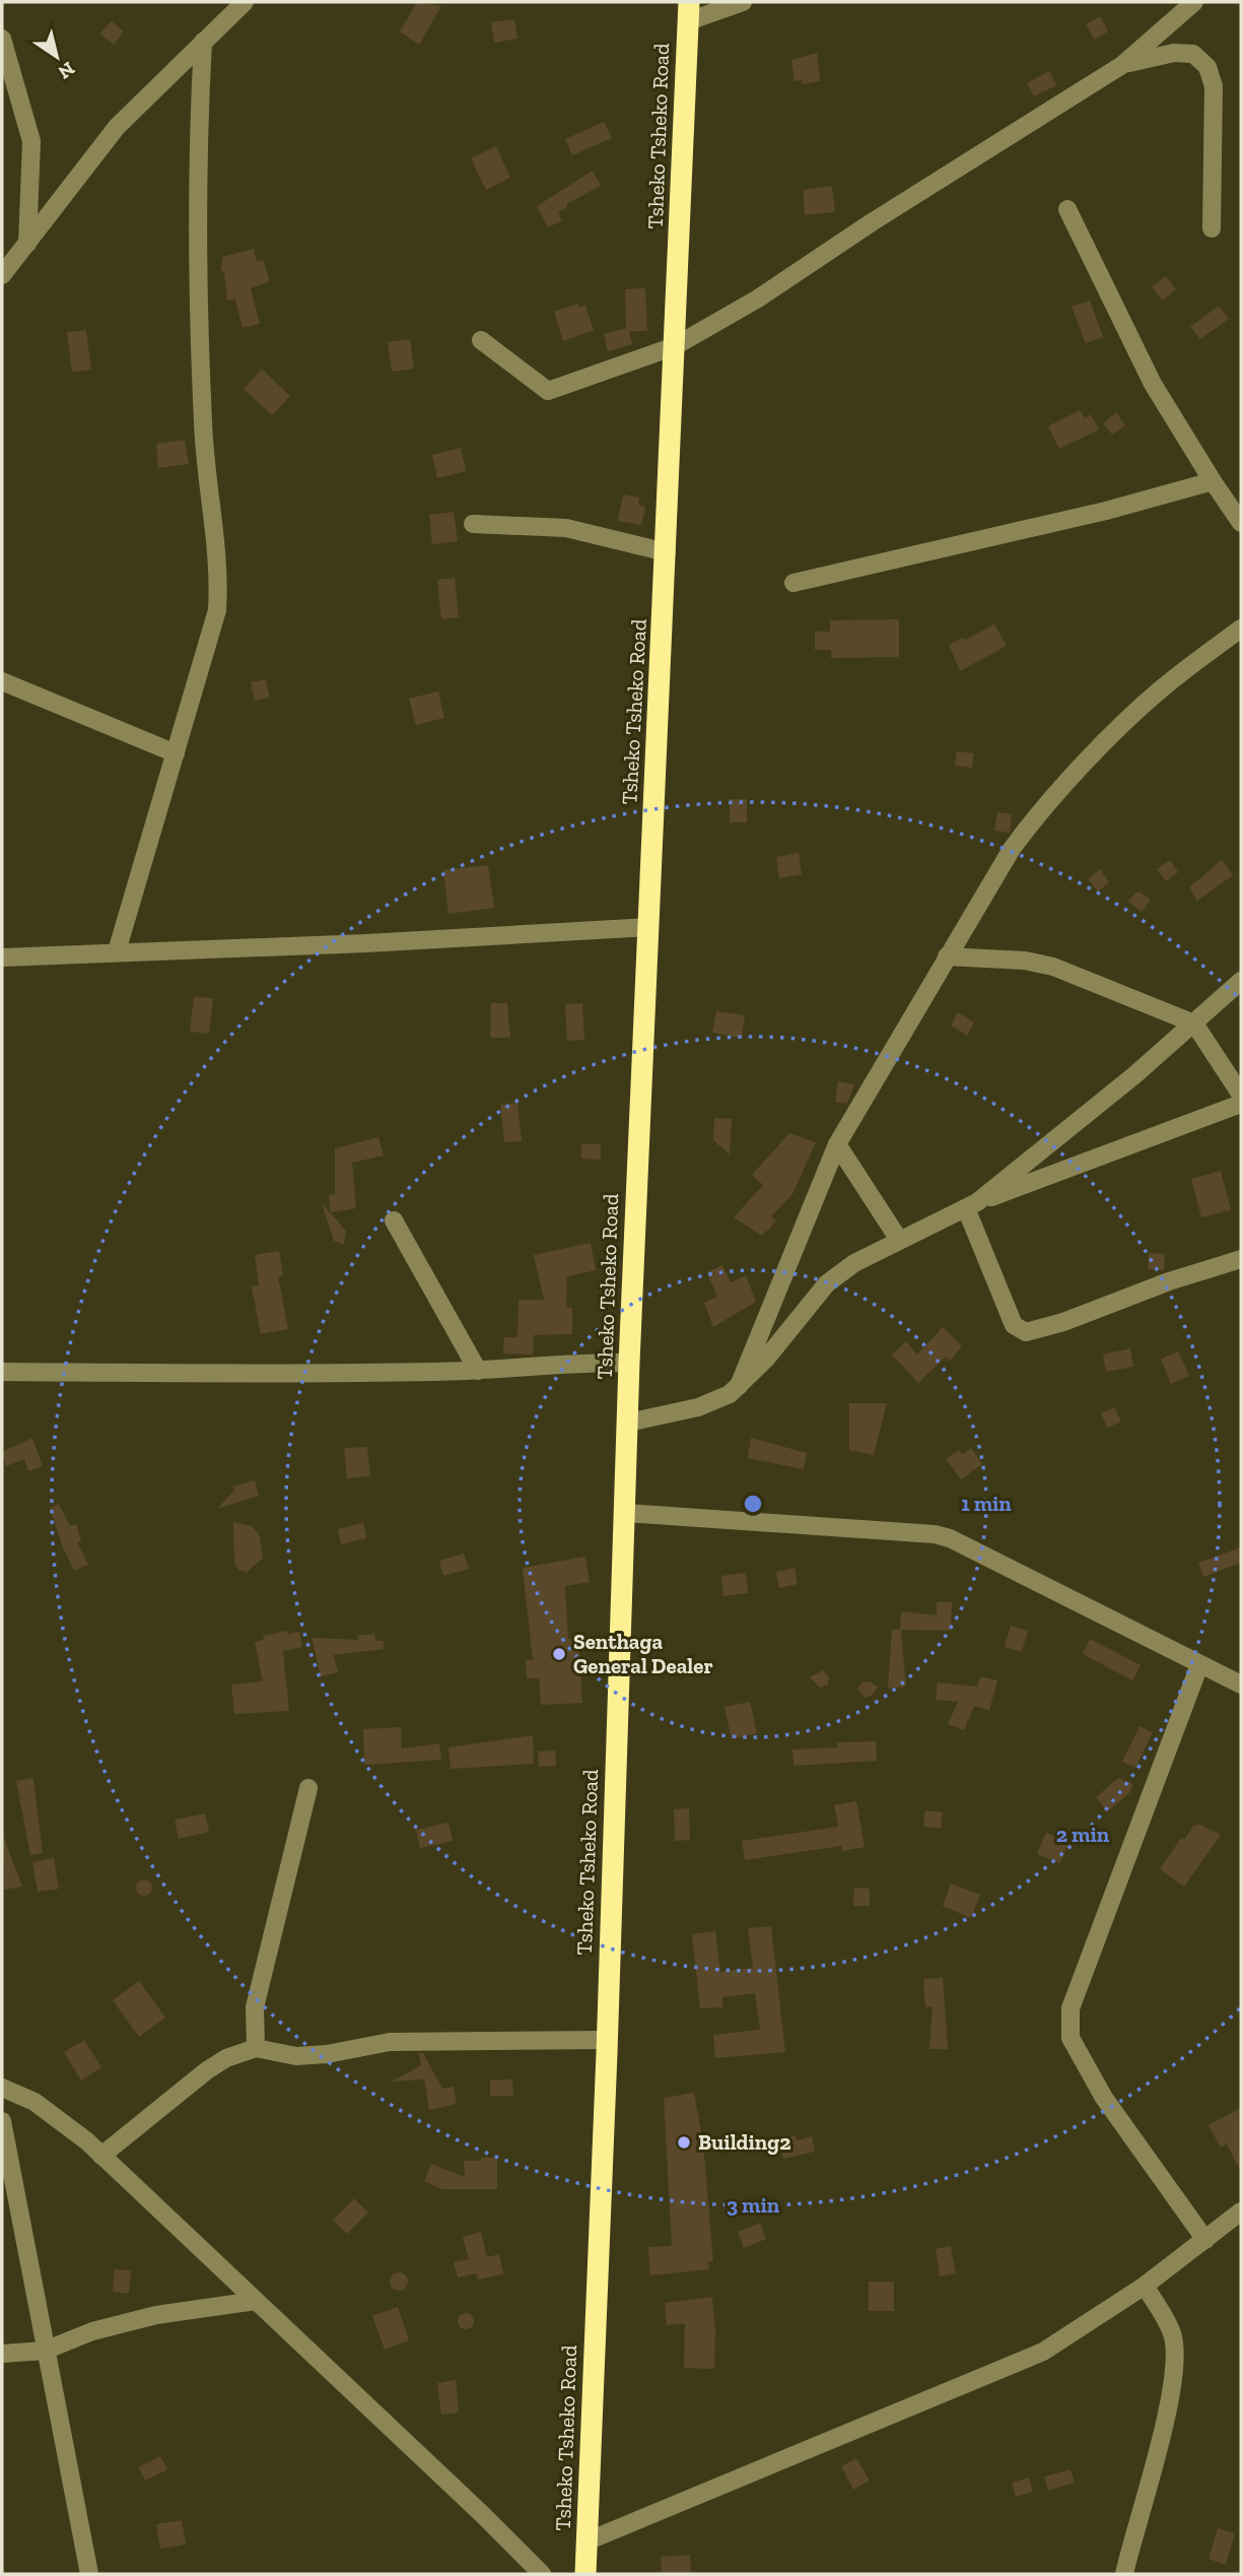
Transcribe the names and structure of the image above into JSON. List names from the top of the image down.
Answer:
{
  "streets": {
    "highway": ["Tsheko Tsheko Road"]
  },
  "places": ["Senthaga General Dealer", "Building2"],
  "north": "bottom right",
  "rings": ["1 min", "2 min", "3 min"]
}
